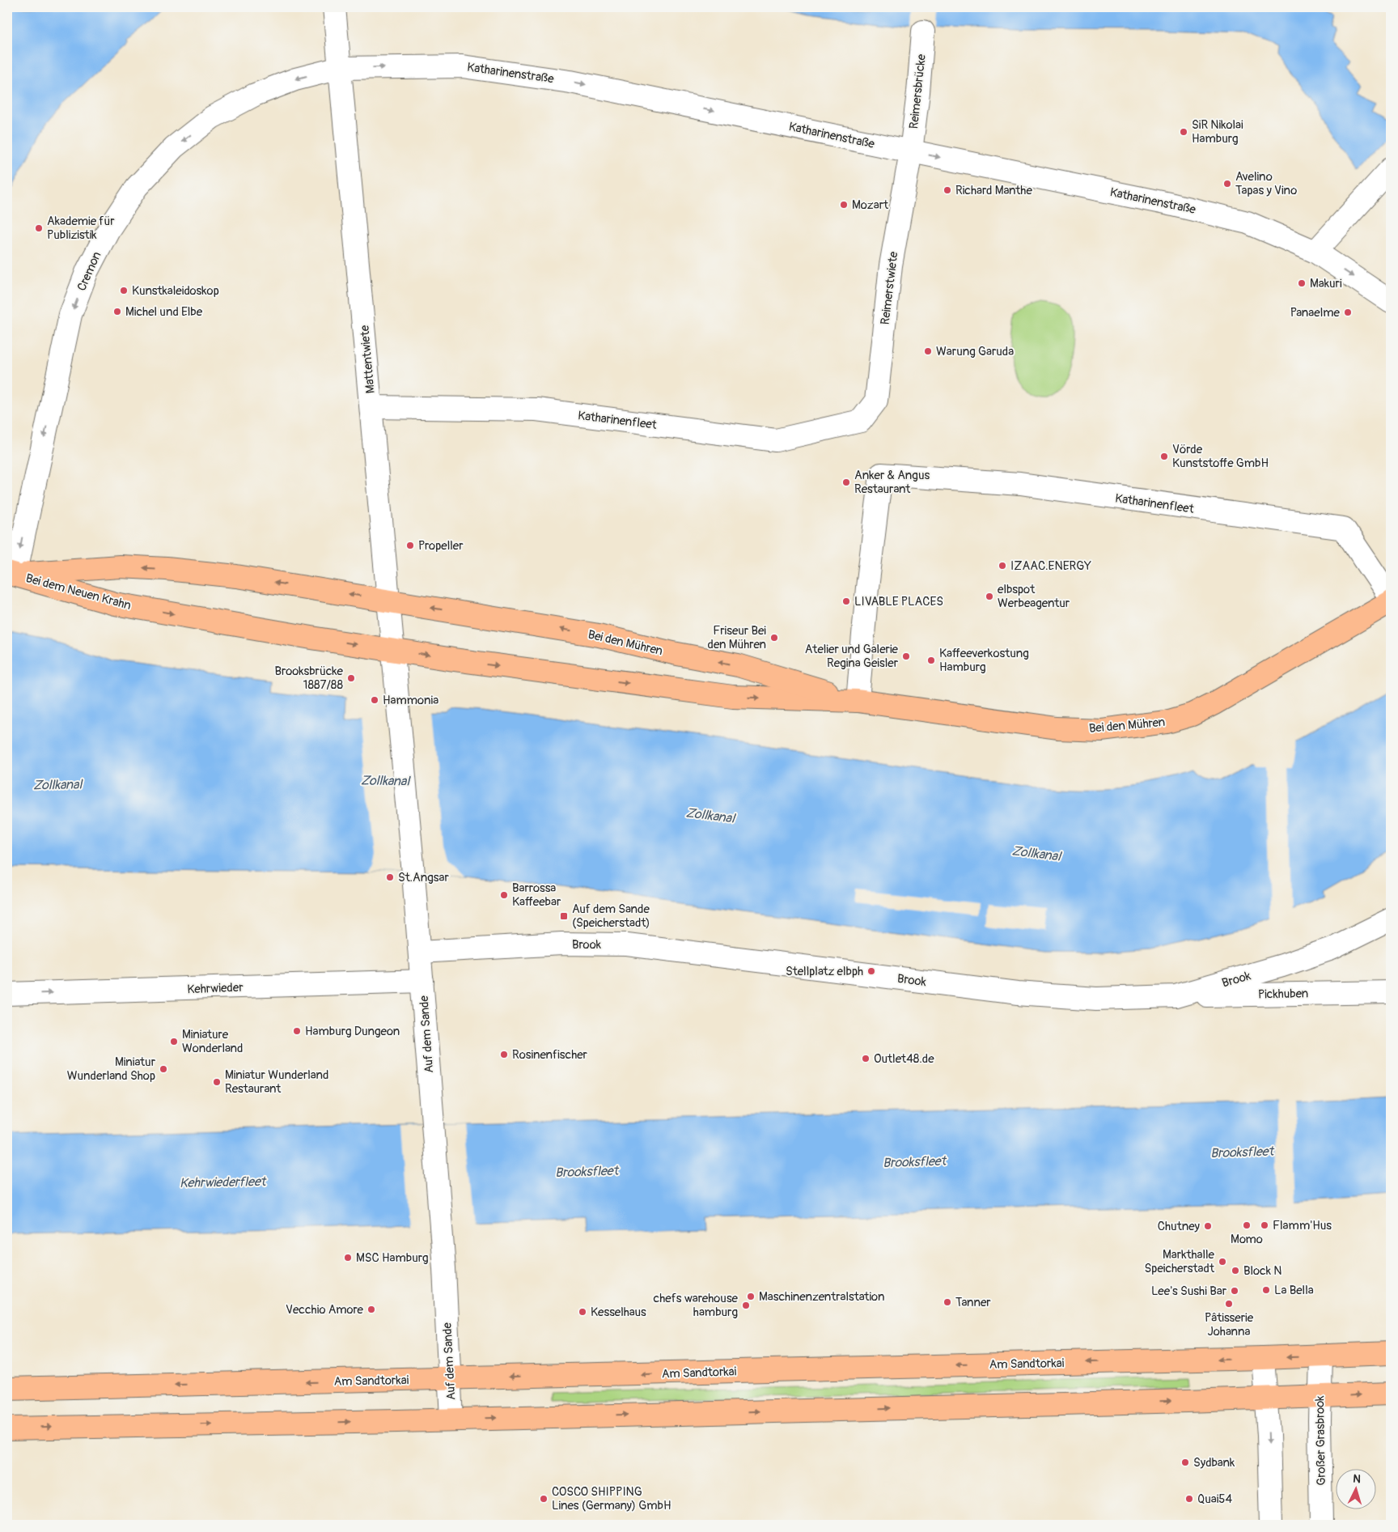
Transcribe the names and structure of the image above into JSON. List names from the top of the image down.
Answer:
{
  "streets": {
    "main road": ["Bei dem Neuen Krahn", "Bei den Mühren", "Am Sandtorkai"],
    "street": [
      "Katharinenstraße",
      "Reimersbrücke",
      "Cremon",
      "Reimerstwiete",
      "Mattentwiete",
      "Katharinenfleet",
      "Brook",
      "Kehrwieder",
      "Pickhuben",
      "Auf dem Sande",
      "Großer Grasbrook"
    ]
  },
  "crossings": [
    ["Katharinenstraße", "Reimersbrücke"],
    ["Katharinenstraße", "Cremon"],
    ["Katharinenstraße", "Reimerstwiete"],
    ["Katharinenstraße", "Mattentwiete"],
    ["Reimersbrücke", "Reimerstwiete"],
    ["Cremon", "Mattentwiete"],
    ["Cremon", "Bei dem Neuen Krahn"],
    ["Reimerstwiete", "Katharinenfleet"],
    ["Mattentwiete", "Katharinenfleet"],
    ["Mattentwiete", "Bei dem Neuen Krahn"],
    ["Mattentwiete", "Bei den Mühren"],
    ["Mattentwiete", "Auf dem Sande"],
    ["Katharinenfleet", "Bei den Mühren"],
    ["Bei dem Neuen Krahn", "Bei den Mühren"],
    ["Bei dem Neuen Krahn", "Auf dem Sande"],
    ["Bei den Mühren", "Auf dem Sande"],
    ["Brook", "Pickhuben"],
    ["Brook", "Auf dem Sande"],
    ["Kehrwieder", "Auf dem Sande"],
    ["Auf dem Sande", "Am Sandtorkai"],
    ["Am Sandtorkai", "Großer Grasbrook"]
  ],
  "one_way": ["Katharinenstraße", "Cremon", "Kehrwieder"],
  "water": ["Zollkanal", "Brooksfleet", "Kehrwiederfleet"],
  "places": {
    "other": [
      "SiR Nikolai Hamburg",
      "Avelino Tapas y Vino",
      "Richard Manthe",
      "Mozart",
      "Akademie für Publizistik",
      "Makuri",
      "Kunstkaleidoskop",
      "Michel und Elbe",
      "Panaelme",
      "Warung Garuda",
      "Vörde Kunststoffe GmbH",
      "Anker & Angus Restaurant",
      "Propeller",
      "IZAAC.ENERGY",
      "elbspot Werbeagentur",
      "LIVABLE PLACES",
      "Friseur Bei den Mühren",
      "Atelier und Galerie Regina Geisler",
      "Kaffeeverkostung Hamburg",
      "Brooksbrücke 1887/88",
      "Hammonia",
      "St.Angsar",
      "Barrossa Kaffeebar",
      "Stellplatz elbph",
      "Hamburg Dungeon",
      "Miniature Wonderland",
      "Rosinenfischer",
      "Outlet48.de",
      "Miniatur Wunderland Shop",
      "Miniatur Wunderland Restaurant",
      "Momo",
      "Flamm'Hus",
      "Chutney",
      "MSC Hamburg",
      "Markthalle Speicherstadt",
      "Block N",
      "La Bella",
      "Lee's Sushi Bar",
      "Maschinenzentralstation",
      "Tanner",
      "Pâtisserie Johanna",
      "chefs warehouse hamburg",
      "Vecchio Amore",
      "Kesselhaus",
      "Sydbank",
      "COSCO SHIPPING Lines (Germany) GmbH",
      "Quai54"
    ],
    "transit": ["Auf dem Sande (Speicherstadt)"]
  },
  "north": "top"
}
